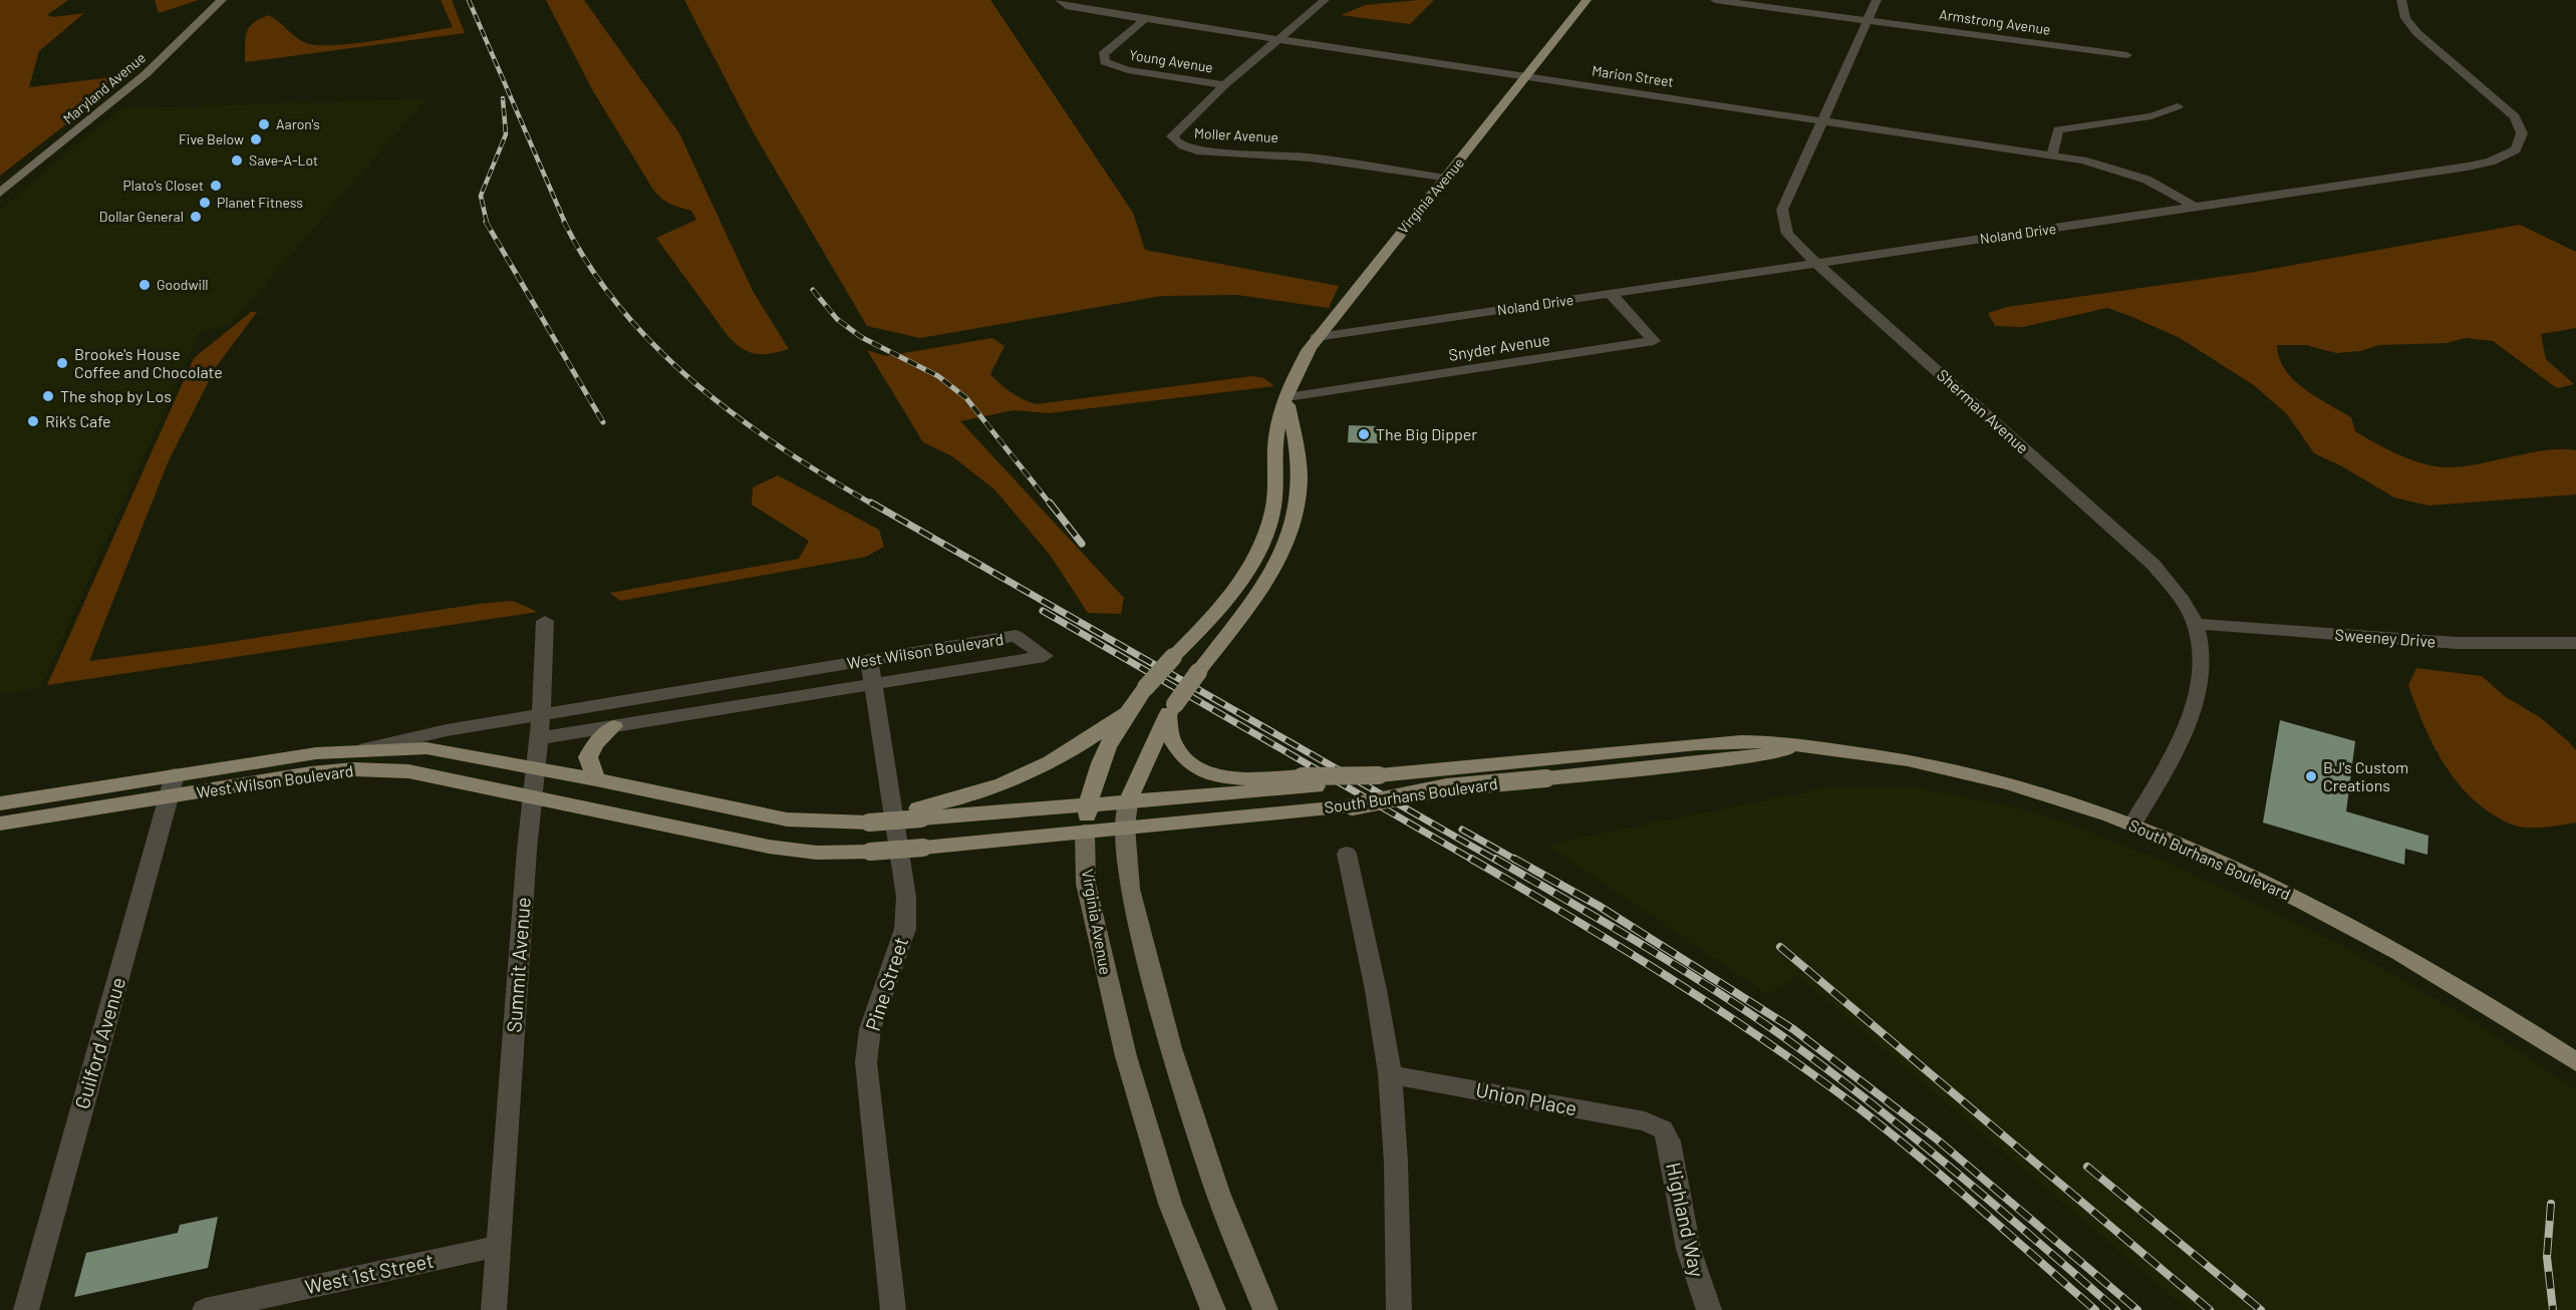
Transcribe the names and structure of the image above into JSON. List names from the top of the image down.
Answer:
{
  "streets": {
    "main road": [
      "Maryland Avenue",
      "Virginia Avenue",
      "West Wilson Boulevard",
      "South Burhans Boulevard"
    ],
    "street": [
      "Armstrong Avenue",
      "Young Avenue",
      "Marion Street",
      "Moller Avenue",
      "Noland Drive",
      "Snyder Avenue",
      "Sherman Avenue",
      "Sweeney Drive",
      "Summit Avenue",
      "Pine Street",
      "Guilford Avenue",
      "Union Place",
      "Highland Way",
      "West 1st Street"
    ]
  },
  "crossings": [
    ["Armstrong Avenue", "Sherman Avenue"],
    ["Young Avenue", "Marion Street"],
    ["Young Avenue", "Moller Avenue"],
    ["Marion Street", "Moller Avenue"],
    ["Marion Street", "Virginia Avenue"],
    ["Marion Street", "Noland Drive"],
    ["Marion Street", "Sherman Avenue"],
    ["Moller Avenue", "Virginia Avenue"],
    ["Virginia Avenue", "Noland Drive"],
    ["Virginia Avenue", "Snyder Avenue"],
    ["Virginia Avenue", "West Wilson Boulevard"],
    ["Virginia Avenue", "South Burhans Boulevard"],
    ["Noland Drive", "Snyder Avenue"],
    ["Noland Drive", "Sherman Avenue"],
    ["Sherman Avenue", "Sweeney Drive"],
    ["Sherman Avenue", "South Burhans Boulevard"],
    ["West Wilson Boulevard", "South Burhans Boulevard"],
    ["West Wilson Boulevard", "Summit Avenue"],
    ["West Wilson Boulevard", "Pine Street"],
    ["West Wilson Boulevard", "Guilford Avenue"],
    ["Summit Avenue", "West 1st Street"],
    ["Union Place", "Highland Way"]
  ],
  "places": [
    "Aaron's",
    "Five Below",
    "Save-A-Lot",
    "Plato's Closet",
    "Planet Fitness",
    "Dollar General",
    "Goodwill",
    "Brooke's House Coffee and Chocolate",
    "The shop by Los",
    "Rik's Cafe",
    "The Big Dipper",
    "BJ's Custom Creations"
  ]
}
